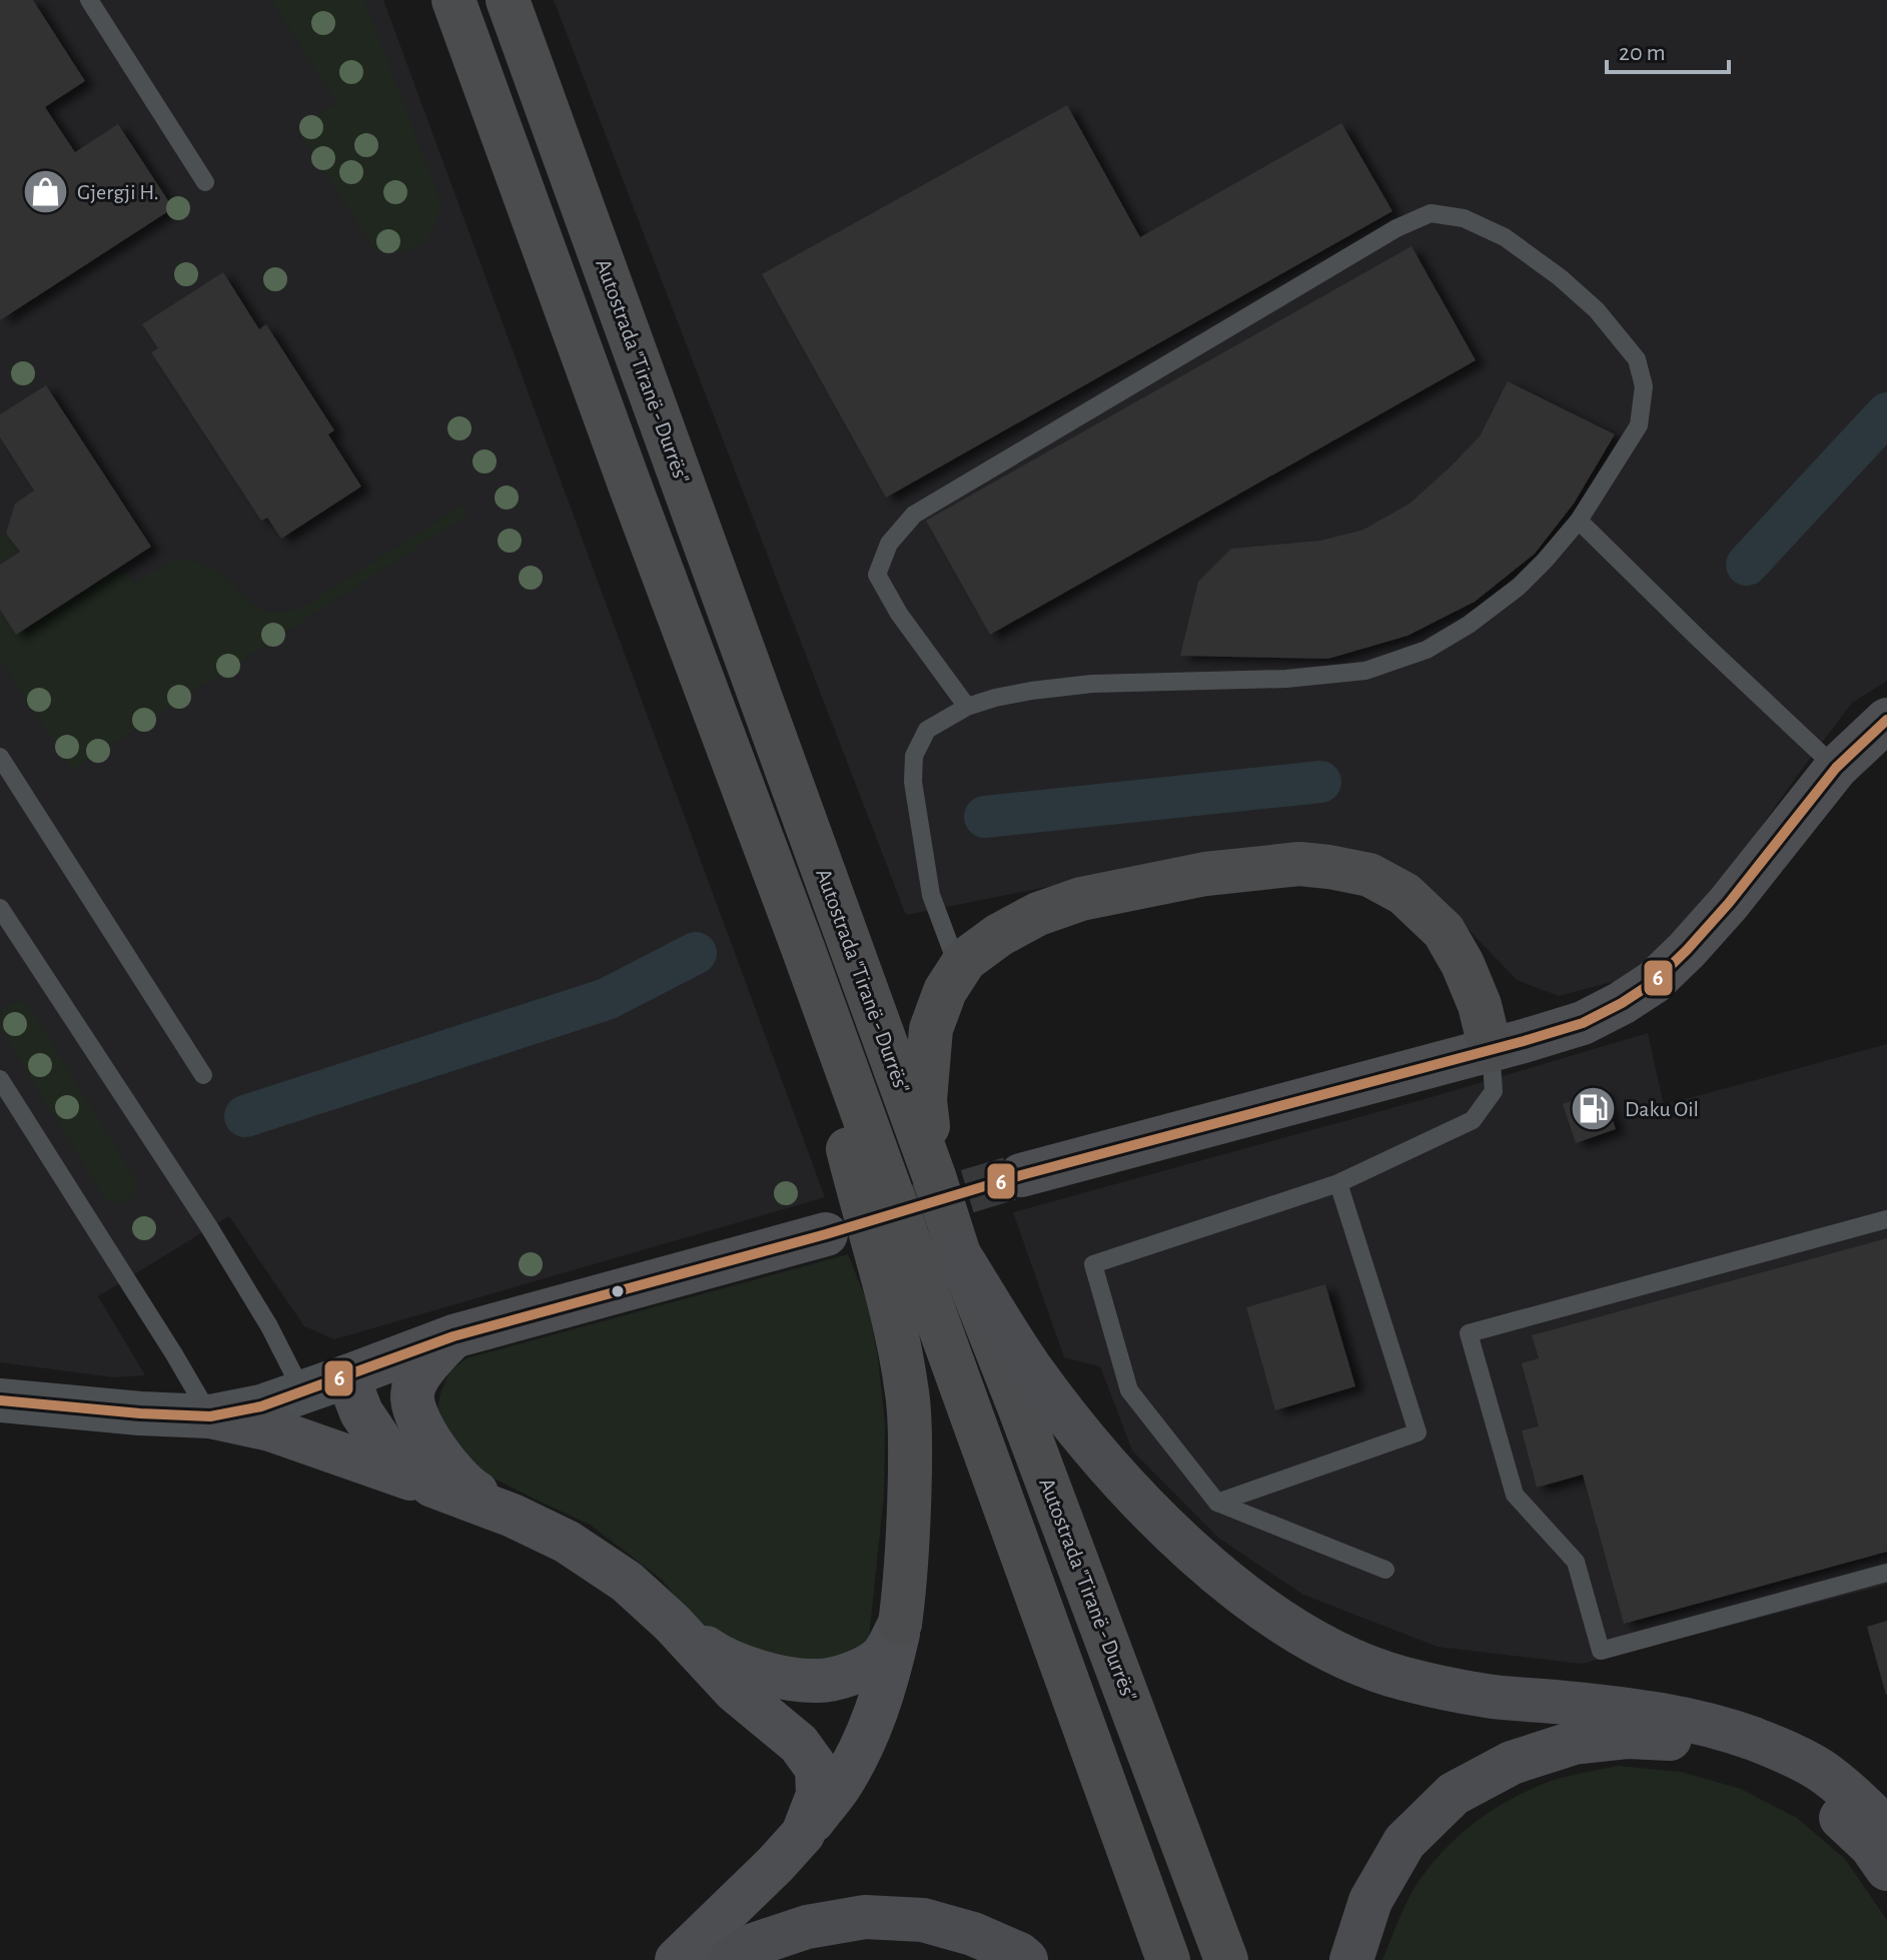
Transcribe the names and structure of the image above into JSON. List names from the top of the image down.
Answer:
{
  "streets": {
    "highway": ["Autostrada \"Tiranë - Durrës\""]
  },
  "places": {
    "shop": ["Gjergji H."],
    "fuel station": ["Daku Oil"]
  },
  "lines": ["transit line 6"],
  "scale_bar": "20 m"
}
